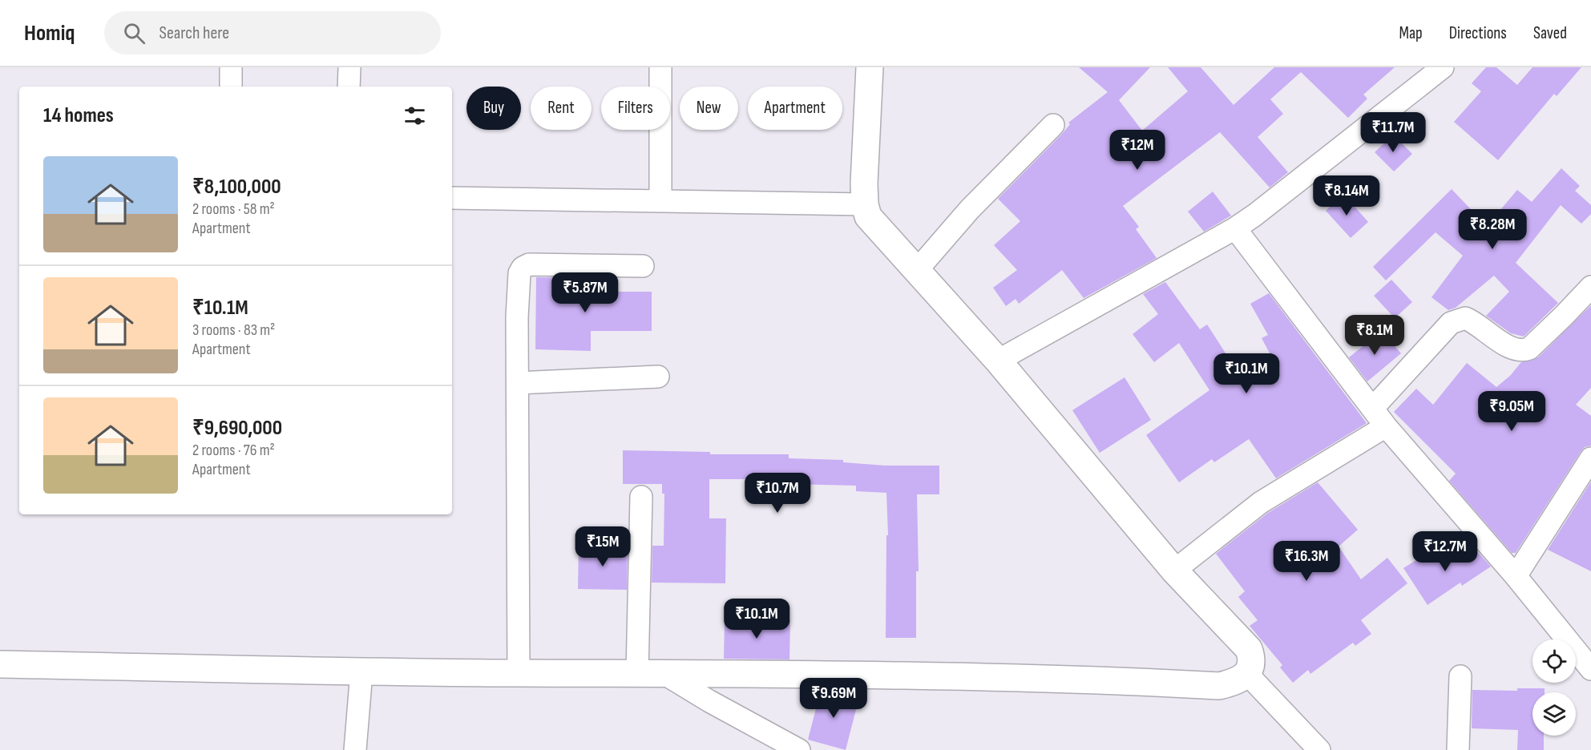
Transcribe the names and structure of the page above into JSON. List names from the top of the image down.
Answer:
{
  "page": {
    "header": "Homiq",
    "search": "Search here",
    "nav": ["Map", "Directions", "Saved"],
    "chip": [
      "Buy",
      "Rent",
      "Filters",
      "New",
      "Apartment"
    ],
    "heading": "14 homes",
    "price": [
      "₹11.7M",
      "₹12M",
      "₹8.14M",
      "₹8.28M",
      "₹5.87M",
      "₹8.1M",
      "₹10.1M",
      "₹9.05M",
      "₹10.7M",
      "₹15M",
      "₹12.7M",
      "₹16.3M",
      "₹10.1M",
      "₹9.69M"
    ],
    "list": [
      {
        "name": "₹8,100,000",
        "note": "2 rooms · 58 m² · Apartment"
      },
      {
        "name": "₹10.1M",
        "note": "3 rooms · 83 m² · Apartment"
      },
      {
        "name": "₹9,690,000",
        "note": "2 rooms · 76 m² · Apartment"
      }
    ]
  }
}
